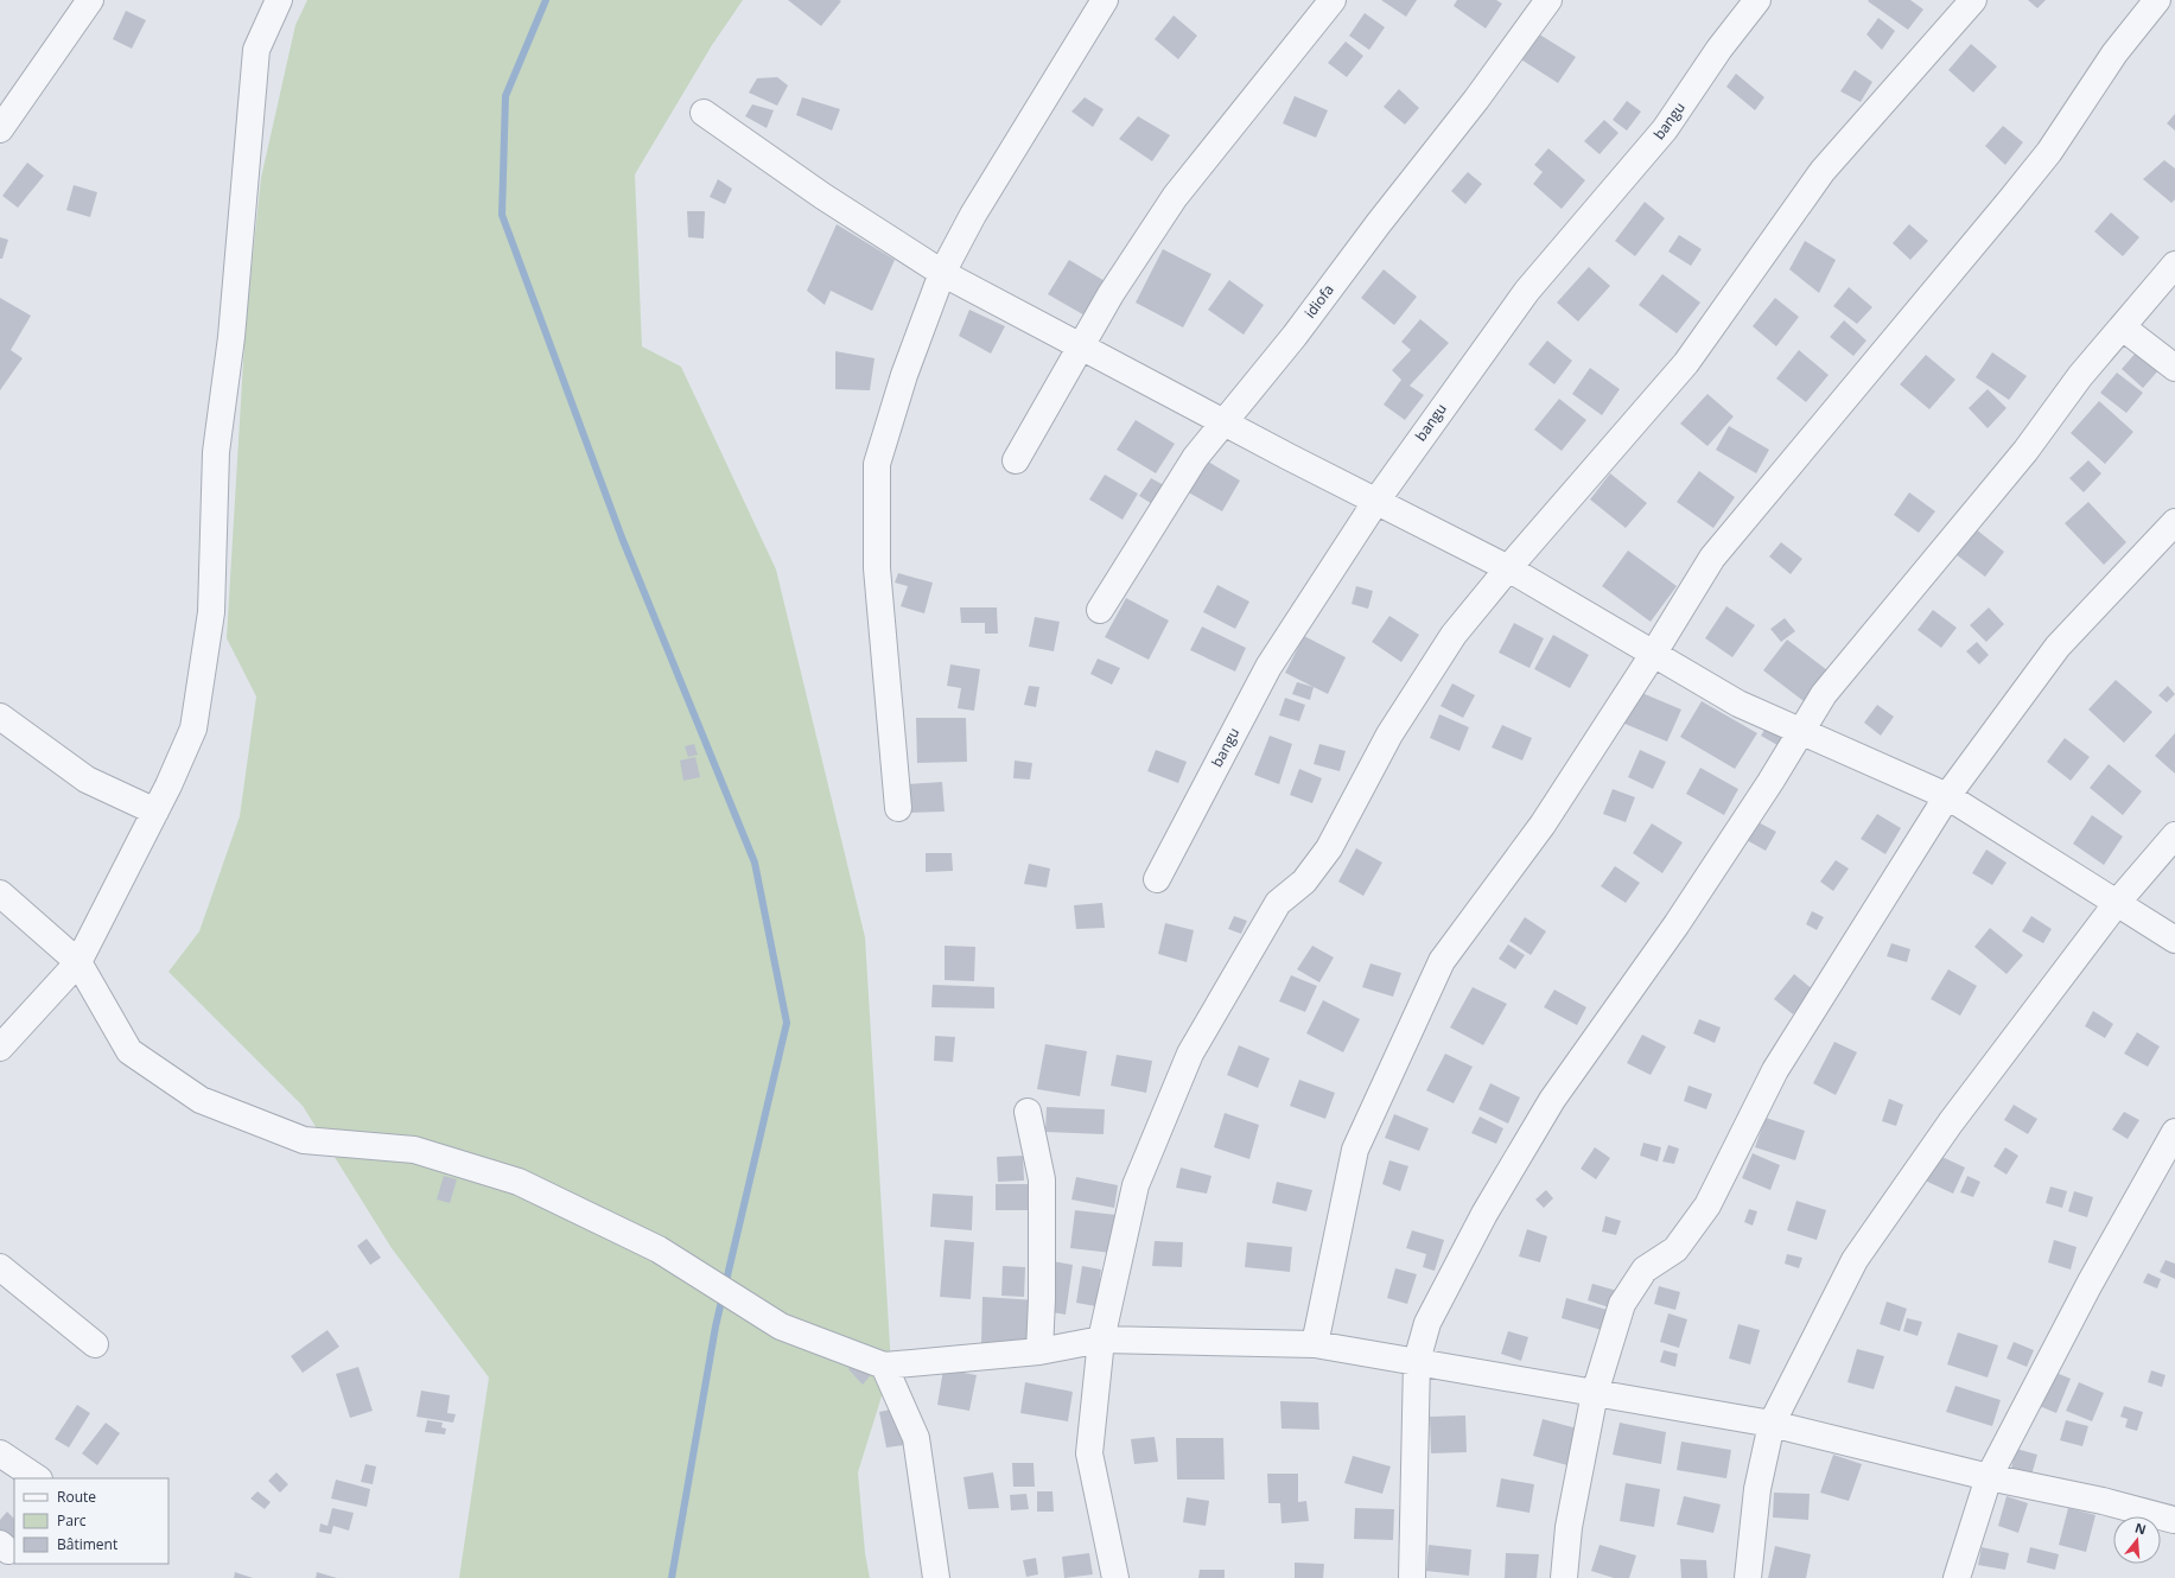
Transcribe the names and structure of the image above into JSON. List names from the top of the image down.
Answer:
{
  "streets": {
    "street": ["bangu", "idiofa"]
  },
  "legend": ["Route", "Parc", "Bâtiment"],
  "north": "top"
}
